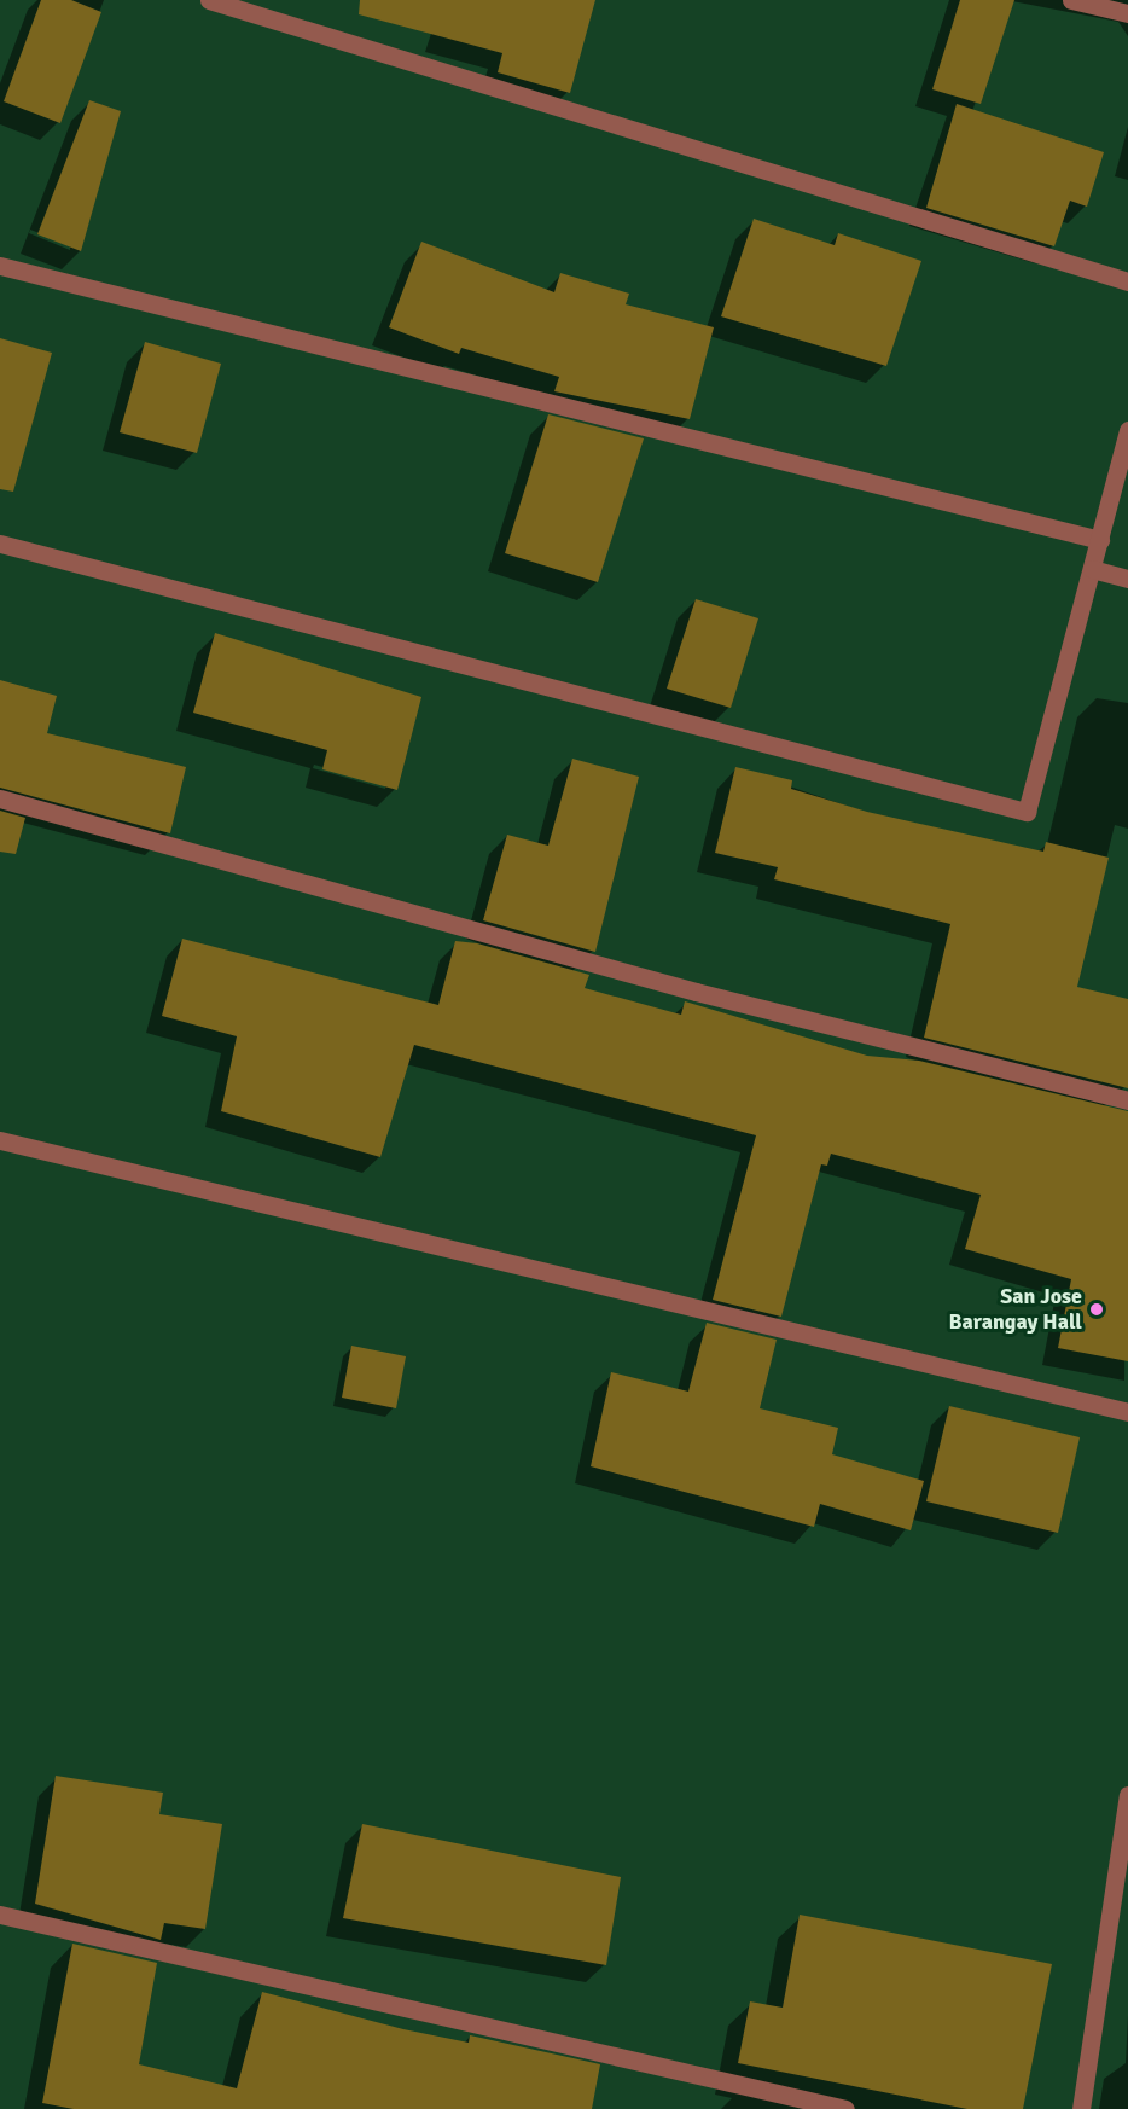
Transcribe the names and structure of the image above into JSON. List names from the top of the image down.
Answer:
{
  "places": ["San Jose Barangay Hall"]
}
